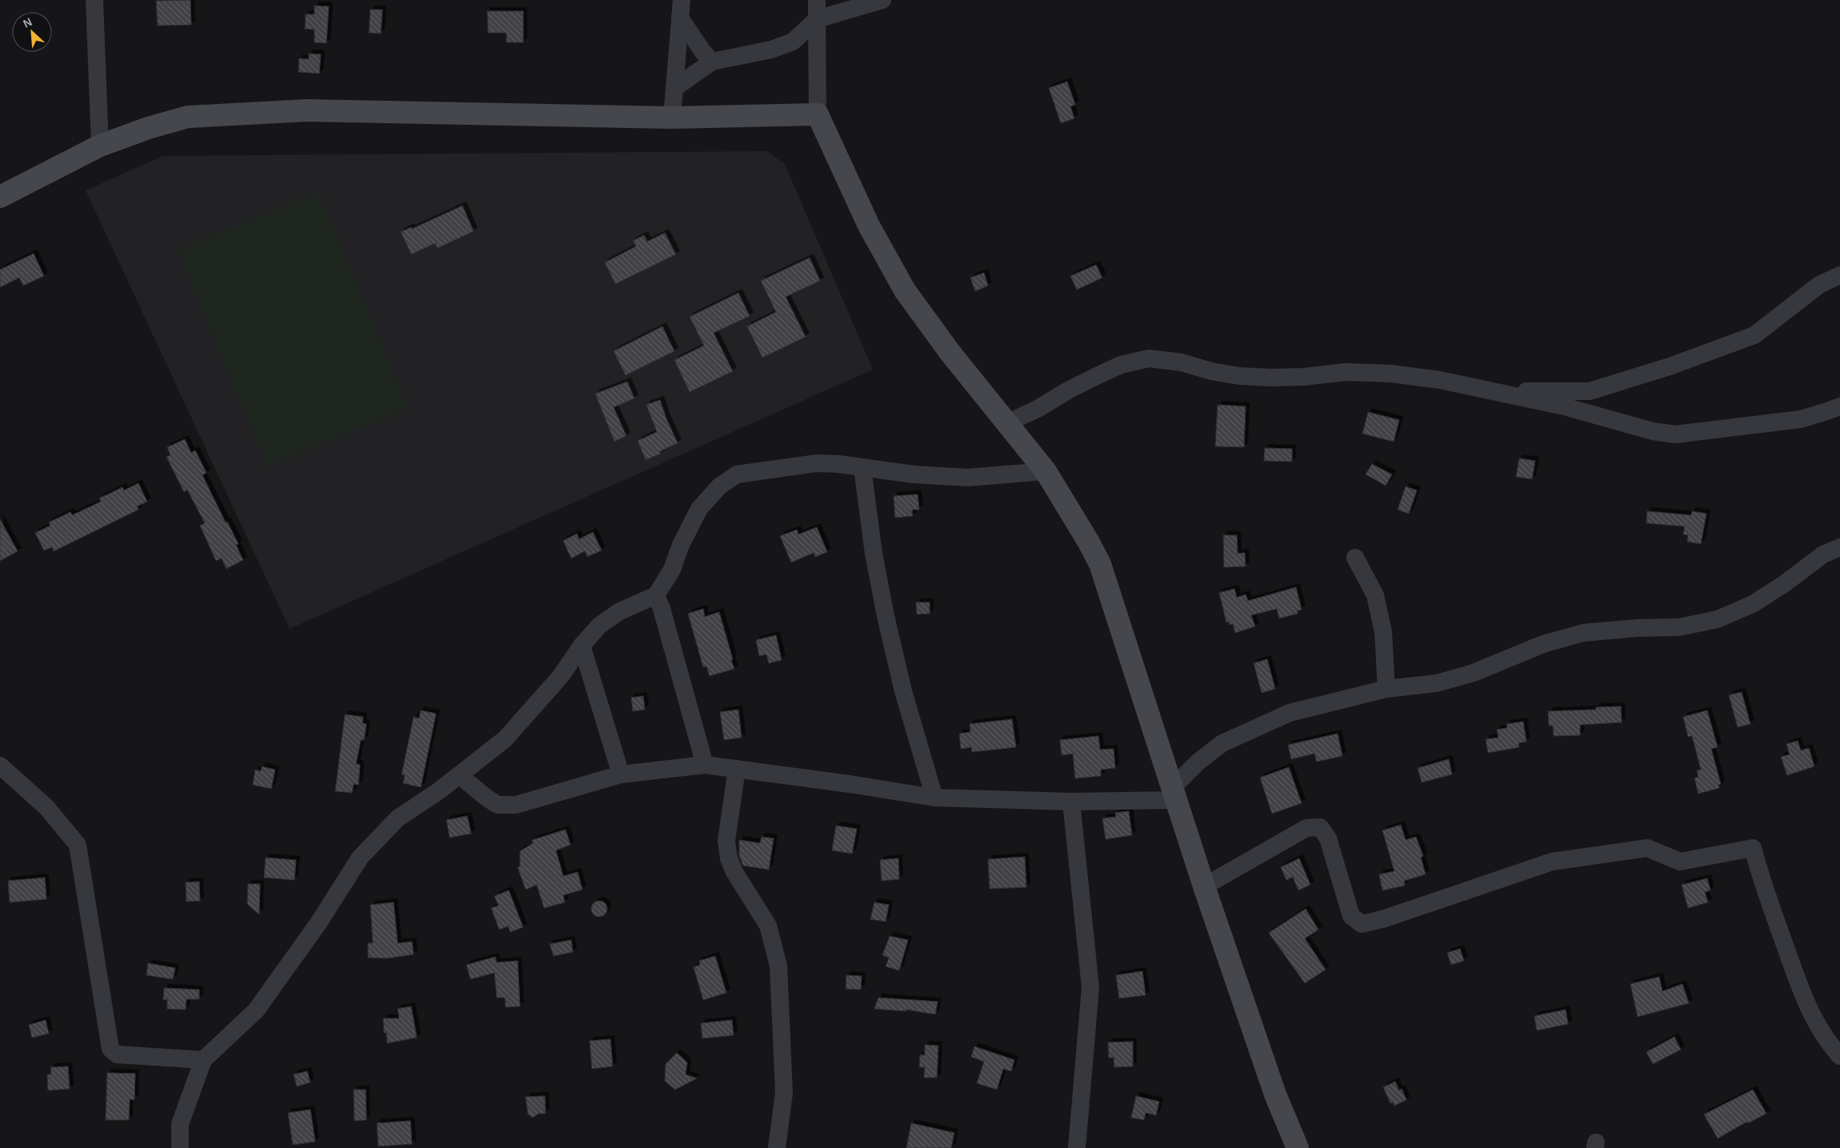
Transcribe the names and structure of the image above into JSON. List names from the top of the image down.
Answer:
{
  "north": "top left"
}
